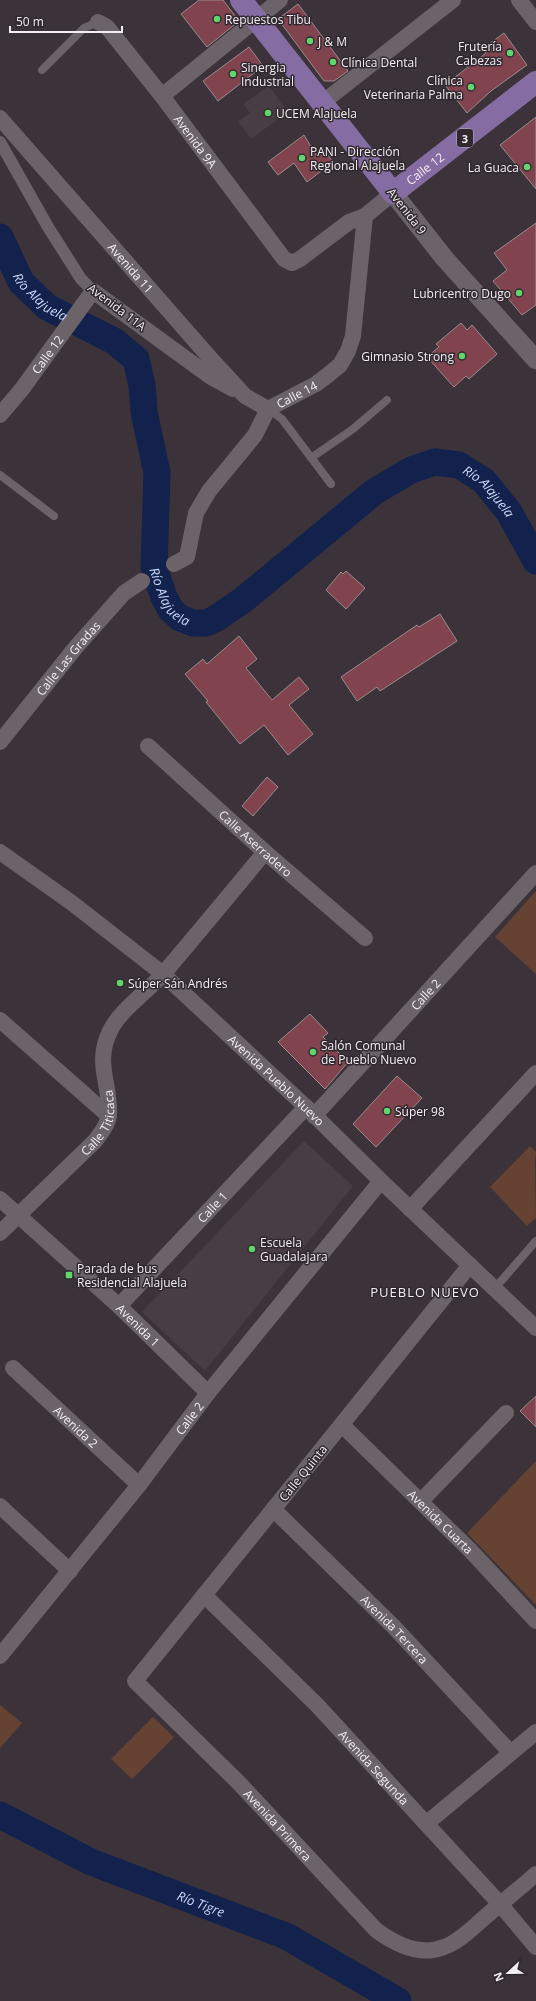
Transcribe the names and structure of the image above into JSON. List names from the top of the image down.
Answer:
{
  "streets": {
    "main road": ["3", "Calle 12", "Avenida 9"],
    "street": [
      "Avenida 9A",
      "Avenida 11",
      "Avenida 11A",
      "Calle 14",
      "Calle Las Gradas",
      "Calle Aserradero",
      "Calle 2",
      "Avenida Pueblo Nuevo",
      "Calle Titicaca",
      "Calle 1",
      "Avenida 1",
      "Avenida 2",
      "Calle Quinta",
      "Avenida Cuarta",
      "Avenida Tercera",
      "Avenida Segunda",
      "Avenida Primera"
    ]
  },
  "crossings": [
    ["Avenida 9A", "Calle 12"],
    ["Calle 12", "Avenida 9"],
    ["Calle 12", "Avenida 11A"],
    ["Calle 12", "Calle 14"],
    ["Avenida 11", "Avenida 11A"],
    ["Avenida 11", "Calle 14"],
    ["Calle Aserradero", "Calle Titicaca"],
    ["Calle 2", "Avenida Pueblo Nuevo"],
    ["Calle 2", "Calle 1"],
    ["Calle 2", "Avenida 1"],
    ["Calle 2", "Avenida 2"],
    ["Avenida Pueblo Nuevo", "Calle Titicaca"],
    ["Avenida Pueblo Nuevo", "Calle 1"],
    ["Avenida Pueblo Nuevo", "Calle Quinta"],
    ["Calle Titicaca", "Avenida 1"],
    ["Calle 1", "Avenida 1"],
    ["Calle Quinta", "Avenida Cuarta"],
    ["Calle Quinta", "Avenida Tercera"],
    ["Calle Quinta", "Avenida Segunda"],
    ["Calle Quinta", "Avenida Primera"],
    ["Avenida Segunda", "Avenida Primera"]
  ],
  "districts": ["PUEBLO NUEVO"],
  "water": ["Río Alajuela", "Río Tigre"],
  "places": {
    "other": [
      "Repuestos Tibu",
      "J & M",
      "Frutería Cabezas",
      "Clínica Dental",
      "Sinergia Industrial",
      "Clínica Veterinaria Palma",
      "UCEM Alajuela",
      "PANI - Dirección Regional Alajuela",
      "La Guaca",
      "Lubricentro Dugo",
      "Gimnasio Strong",
      "Súper Sán Andrés",
      "Salón Comunal de Pueblo Nuevo",
      "Súper 98",
      "Escuela Guadalajara"
    ],
    "transit": ["Parada de bus Residencial Alajuela"]
  },
  "scale_bar": "50 m",
  "north": "left"
}
